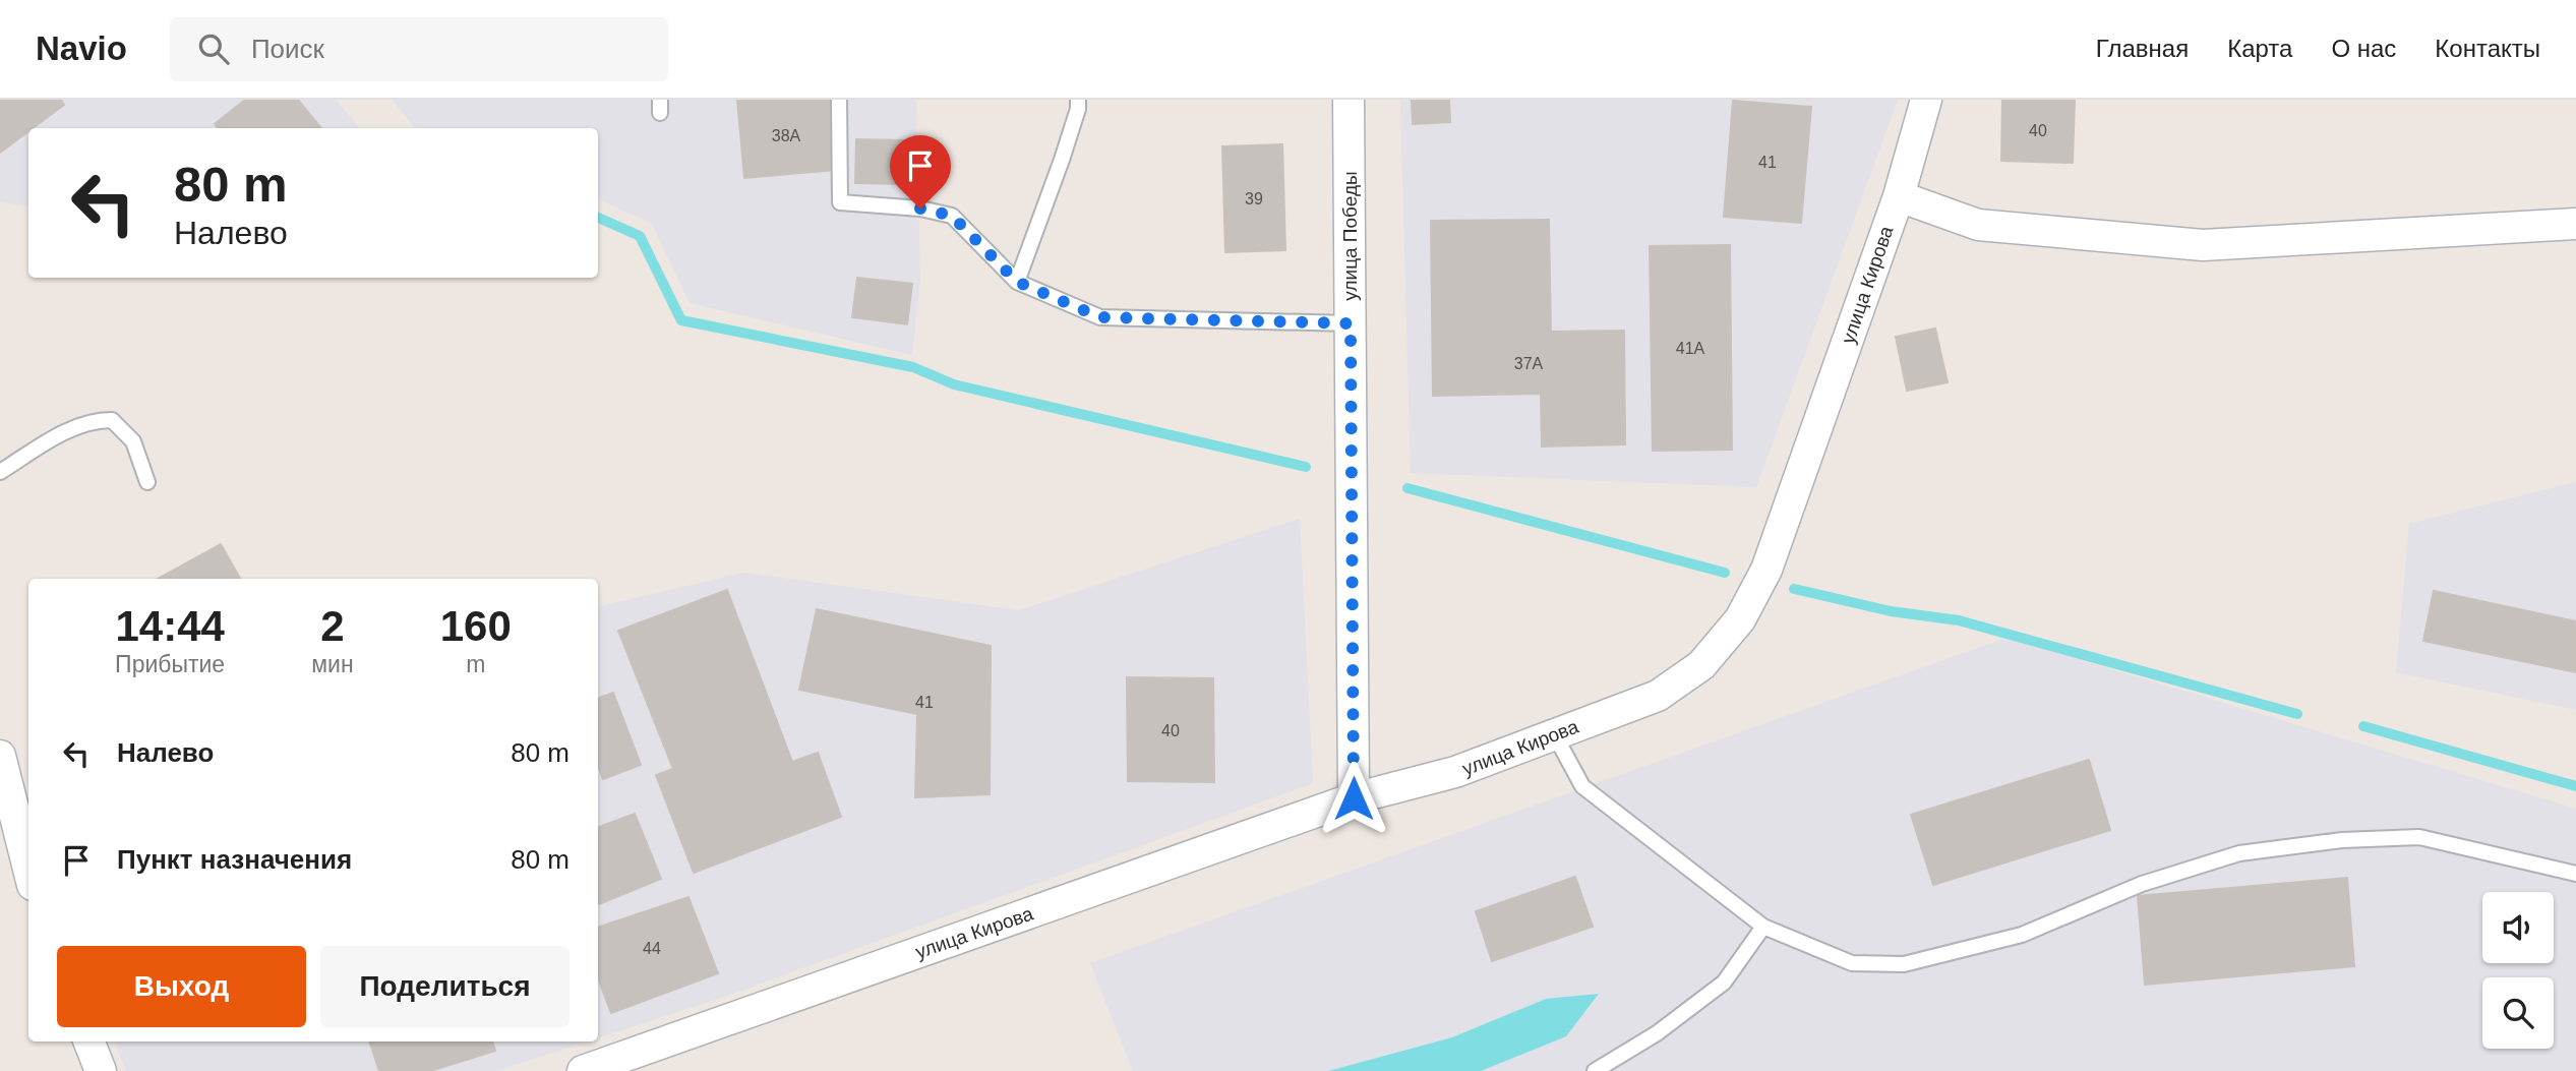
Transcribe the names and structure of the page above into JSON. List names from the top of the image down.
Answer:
{
  "streets": {
    "street": ["улица Победы", "улица Кирова"]
  },
  "crossings": [
    ["улица Победы", "улица Кирова"]
  ],
  "house_numbers": [
    "40",
    "38А",
    "41",
    "39",
    "41А",
    "37А",
    "41",
    "40",
    "44"
  ],
  "page": {
    "header": "Navio",
    "search": "Поиск",
    "nav": [
      "Главная",
      "Карта",
      "О нас",
      "Контакты"
    ],
    "turn": ["80 m", "Налево"],
    "eta": [
      "14:44",
      "Прибытие",
      "2",
      "мин",
      "160",
      "m"
    ],
    "list": [
      {
        "name": "Налево",
        "value": "80 m"
      },
      {
        "name": "Пункт назначения",
        "value": "80 m"
      }
    ],
    "buttons": ["Выход", "Поделиться"]
  }
}
